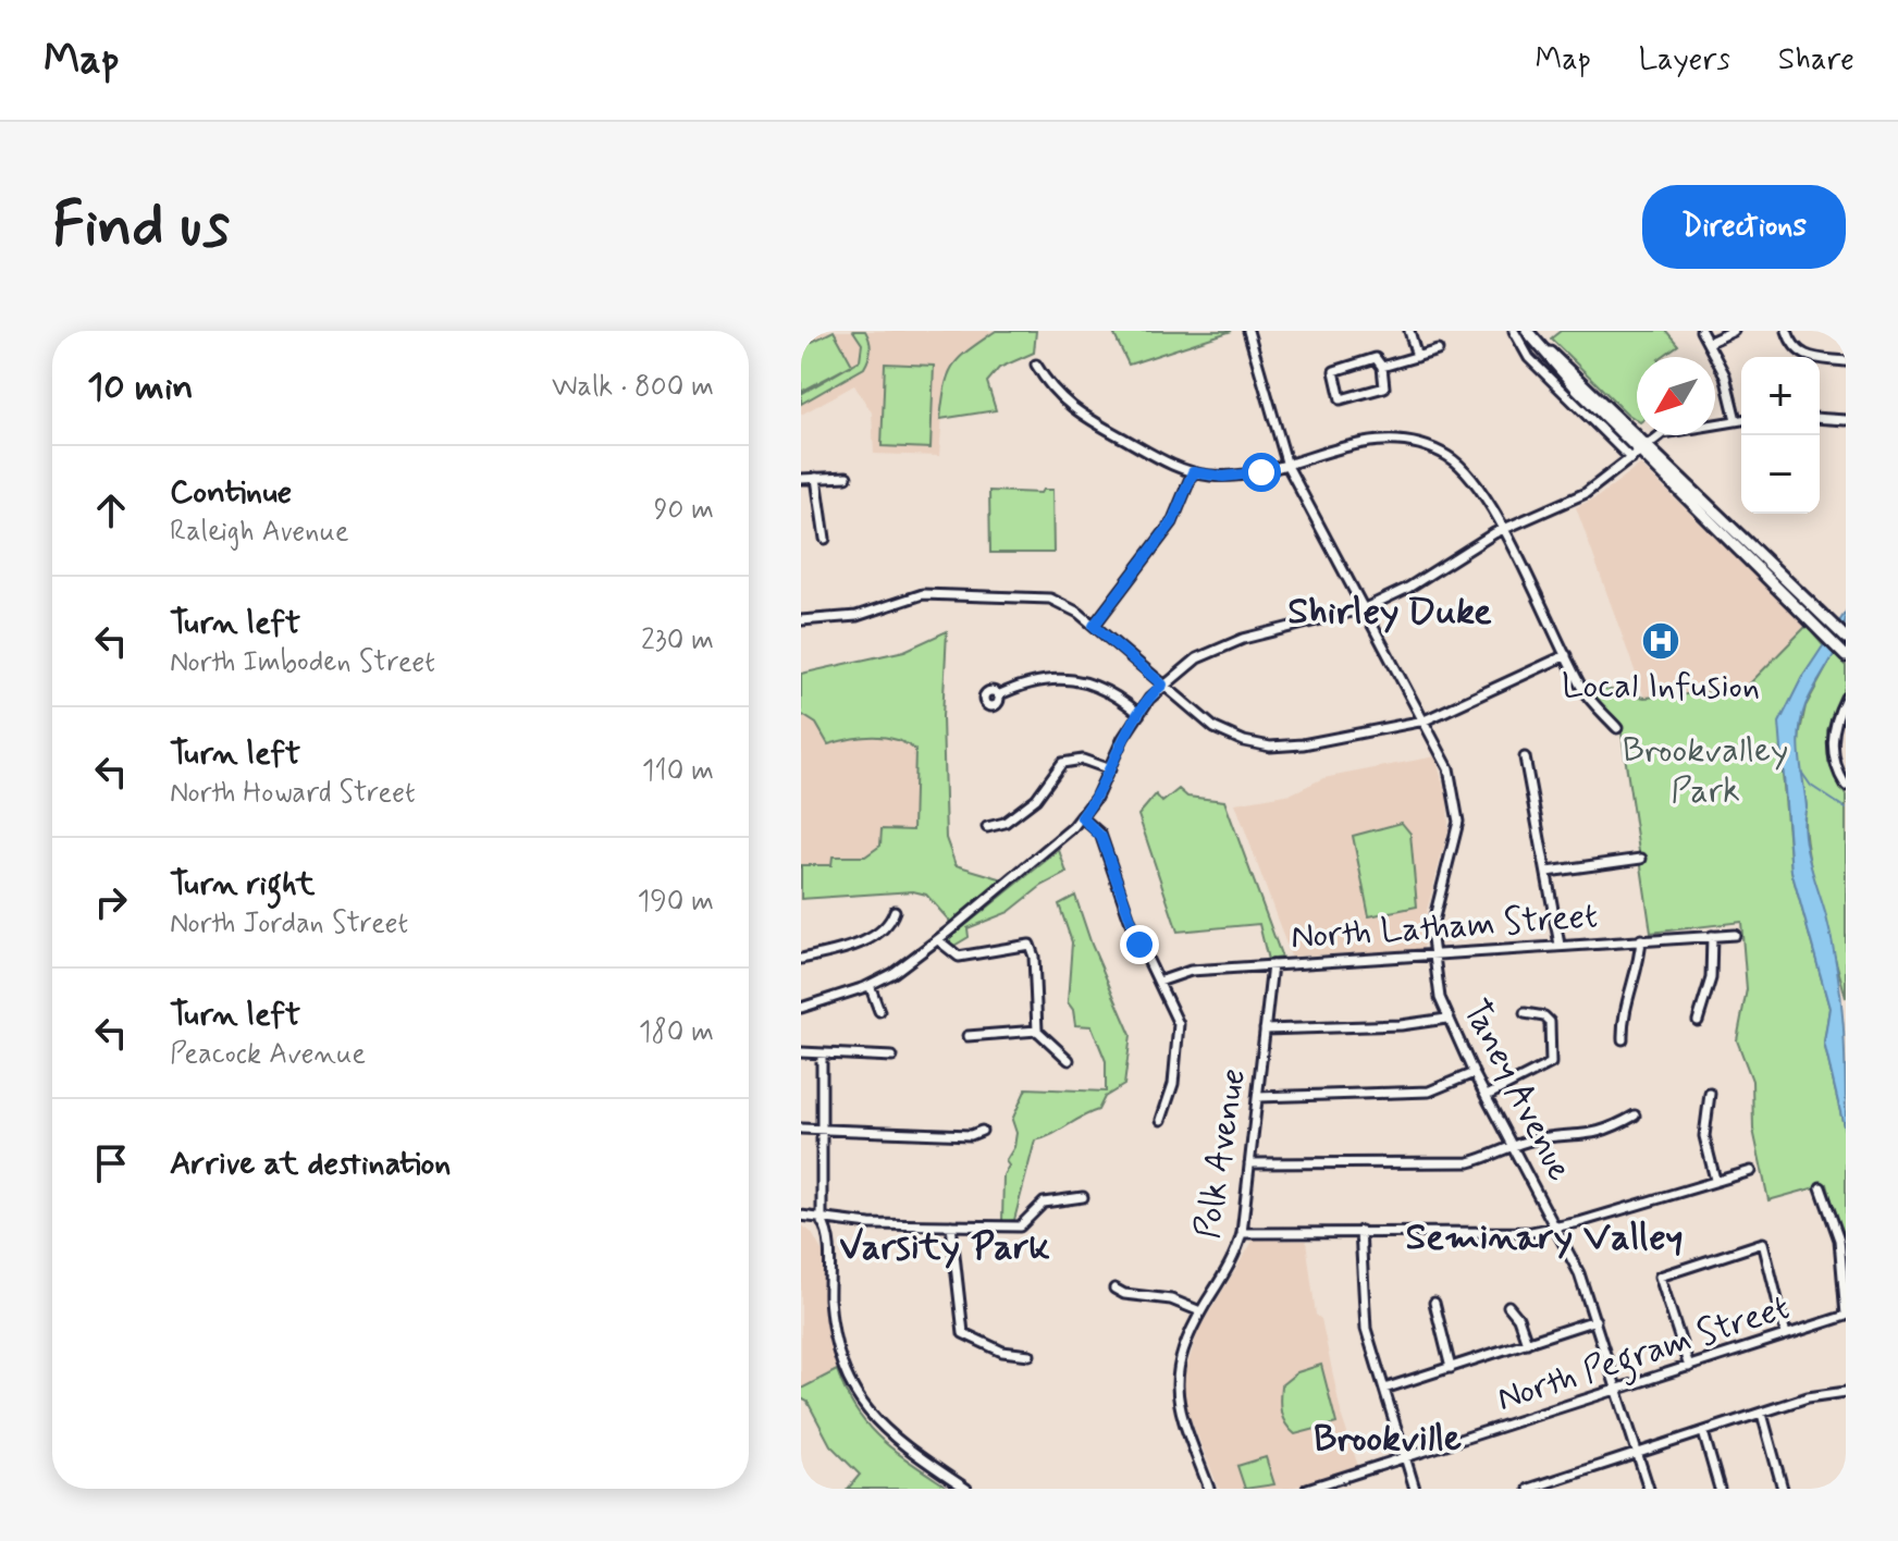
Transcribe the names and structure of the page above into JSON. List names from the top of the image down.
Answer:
{
  "streets": {
    "street": [
      "North Latham Street",
      "Taney Avenue",
      "Polk Avenue",
      "North Pegram Street"
    ]
  },
  "crossings": [
    ["North Latham Street", "Taney Avenue"],
    ["North Latham Street", "Polk Avenue"],
    ["Taney Avenue", "North Pegram Street"]
  ],
  "districts": [
    "Shirley Duke",
    "Seminary Valley",
    "Varsity Park",
    "Brookville"
  ],
  "parks": ["Brookvalley Park"],
  "places": {
    "hospital": ["Local Infusion"]
  },
  "north": "bottom left",
  "page": {
    "header": "Map",
    "nav": ["Map", "Layers", "Share"],
    "buttons": "Directions",
    "title": "Find us",
    "heading": ["10 min", "Walk · 800 m"],
    "map_buttons": ["+", "−"],
    "list": [
      ["Continue", "Raleigh Avenue", "90 m"],
      ["Turn left", "North Imboden Street", "230 m"],
      ["Turn left", "North Howard Street", "110 m"],
      ["Turn right", "North Jordan Street", "190 m"],
      ["Turn left", "Peacock Avenue", "180 m"],
      "Arrive at destination"
    ]
  }
}
